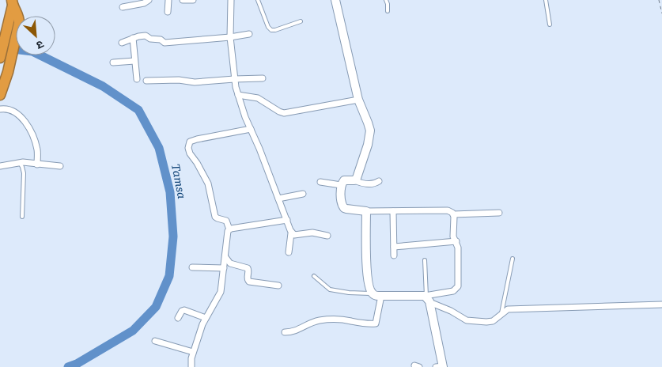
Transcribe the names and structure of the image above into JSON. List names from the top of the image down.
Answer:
{
  "water": ["Tamsa"],
  "north": "bottom right"
}
